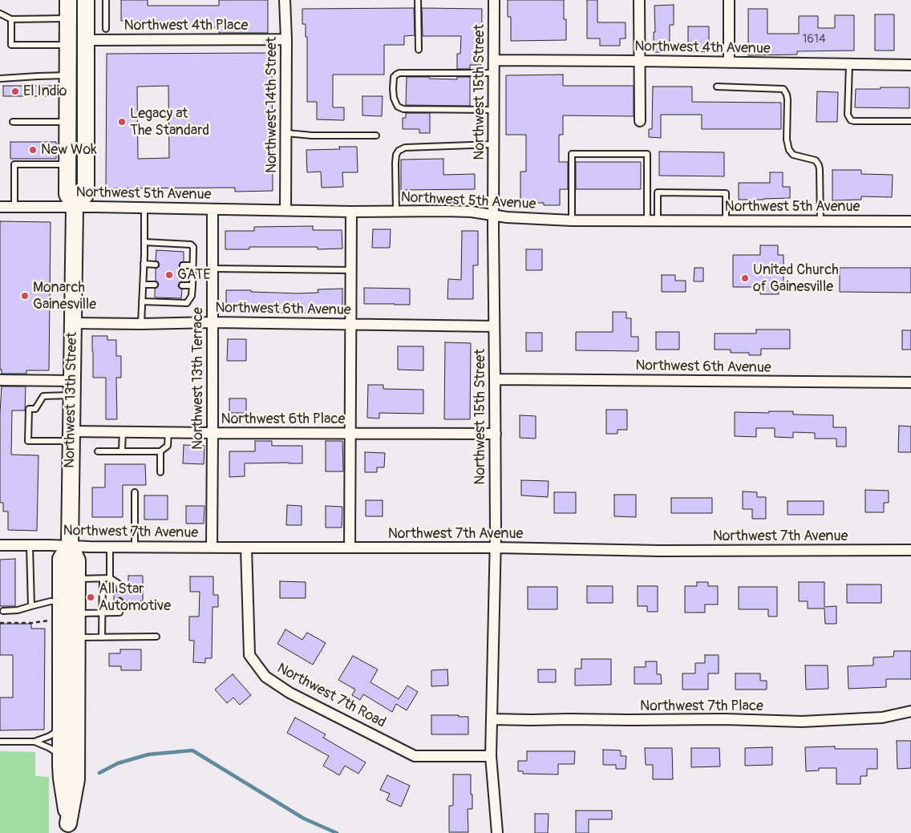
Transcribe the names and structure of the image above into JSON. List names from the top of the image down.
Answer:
{
  "streets": {
    "main road": ["Northwest 13th Street"],
    "street": [
      "Northwest 4th Place",
      "Northwest 4th Avenue",
      "Northwest 15th Street",
      "Northwest 14th Street",
      "Northwest 5th Avenue",
      "Northwest 6th Avenue",
      "Northwest 13th Terrace",
      "Northwest 6th Place",
      "Northwest 7th Avenue",
      "Northwest 7th Road",
      "Northwest 7th Place"
    ]
  },
  "crossings": [
    ["Northwest 4th Place", "Northwest 14th Street"],
    ["Northwest 4th Avenue", "Northwest 15th Street"],
    ["Northwest 15th Street", "Northwest 5th Avenue"],
    ["Northwest 15th Street", "Northwest 6th Avenue"],
    ["Northwest 15th Street", "Northwest 6th Place"],
    ["Northwest 15th Street", "Northwest 7th Avenue"],
    ["Northwest 15th Street", "Northwest 7th Road"],
    ["Northwest 15th Street", "Northwest 7th Place"],
    ["Northwest 14th Street", "Northwest 5th Avenue"],
    ["Northwest 5th Avenue", "Northwest 13th Terrace"],
    ["Northwest 5th Avenue", "Northwest 13th Street"],
    ["Northwest 6th Avenue", "Northwest 13th Terrace"],
    ["Northwest 6th Avenue", "Northwest 13th Street"],
    ["Northwest 13th Terrace", "Northwest 6th Place"],
    ["Northwest 13th Terrace", "Northwest 7th Avenue"],
    ["Northwest 13th Street", "Northwest 6th Place"],
    ["Northwest 13th Street", "Northwest 7th Avenue"],
    ["Northwest 7th Avenue", "Northwest 7th Road"]
  ],
  "places": [
    "El Indio",
    "Legacy at The Standard",
    "New Wok",
    "GATE",
    "United Church of Gainesville",
    "Monarch Gainesville",
    "All Star Automotive"
  ],
  "house_numbers": ["1614"]
}
